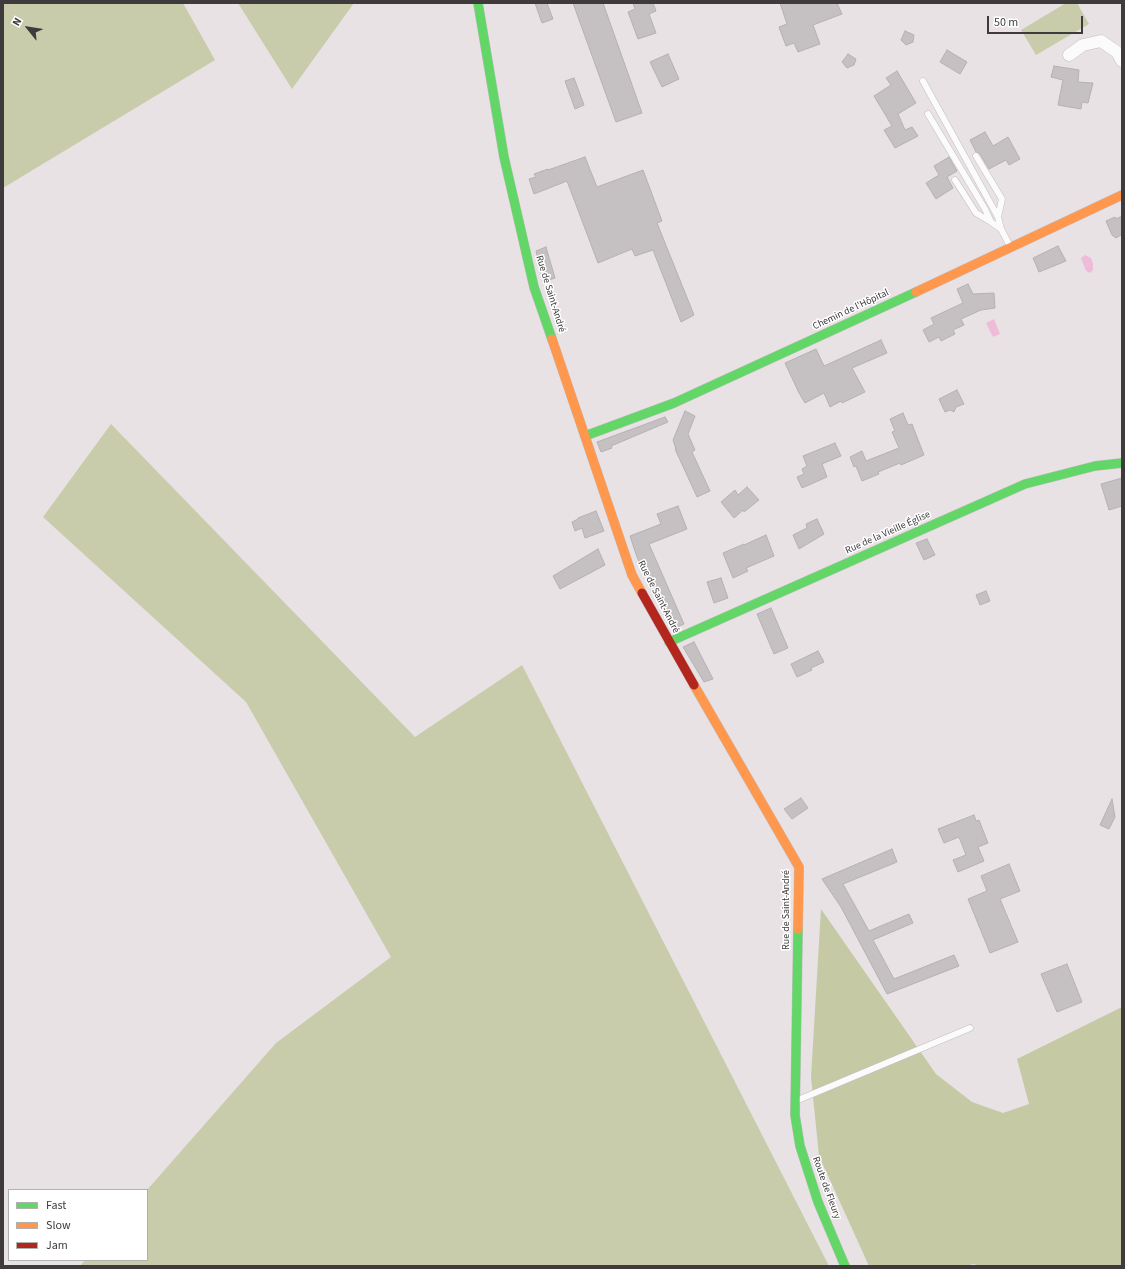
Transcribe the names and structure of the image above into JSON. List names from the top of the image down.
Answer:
{
  "streets": {
    "street": [
      "Rue de Saint-André",
      "Chemin de l'Hôpital",
      "Rue de la Vieille Église",
      "Route de Fleury"
    ]
  },
  "crossings": [
    ["Rue de Saint-André", "Chemin de l'Hôpital"],
    ["Rue de Saint-André", "Rue de la Vieille Église"],
    ["Rue de Saint-André", "Route de Fleury"]
  ],
  "legend": ["Fast", "Slow", "Jam"],
  "scale_bar": "50 m",
  "north": "top left"
}
